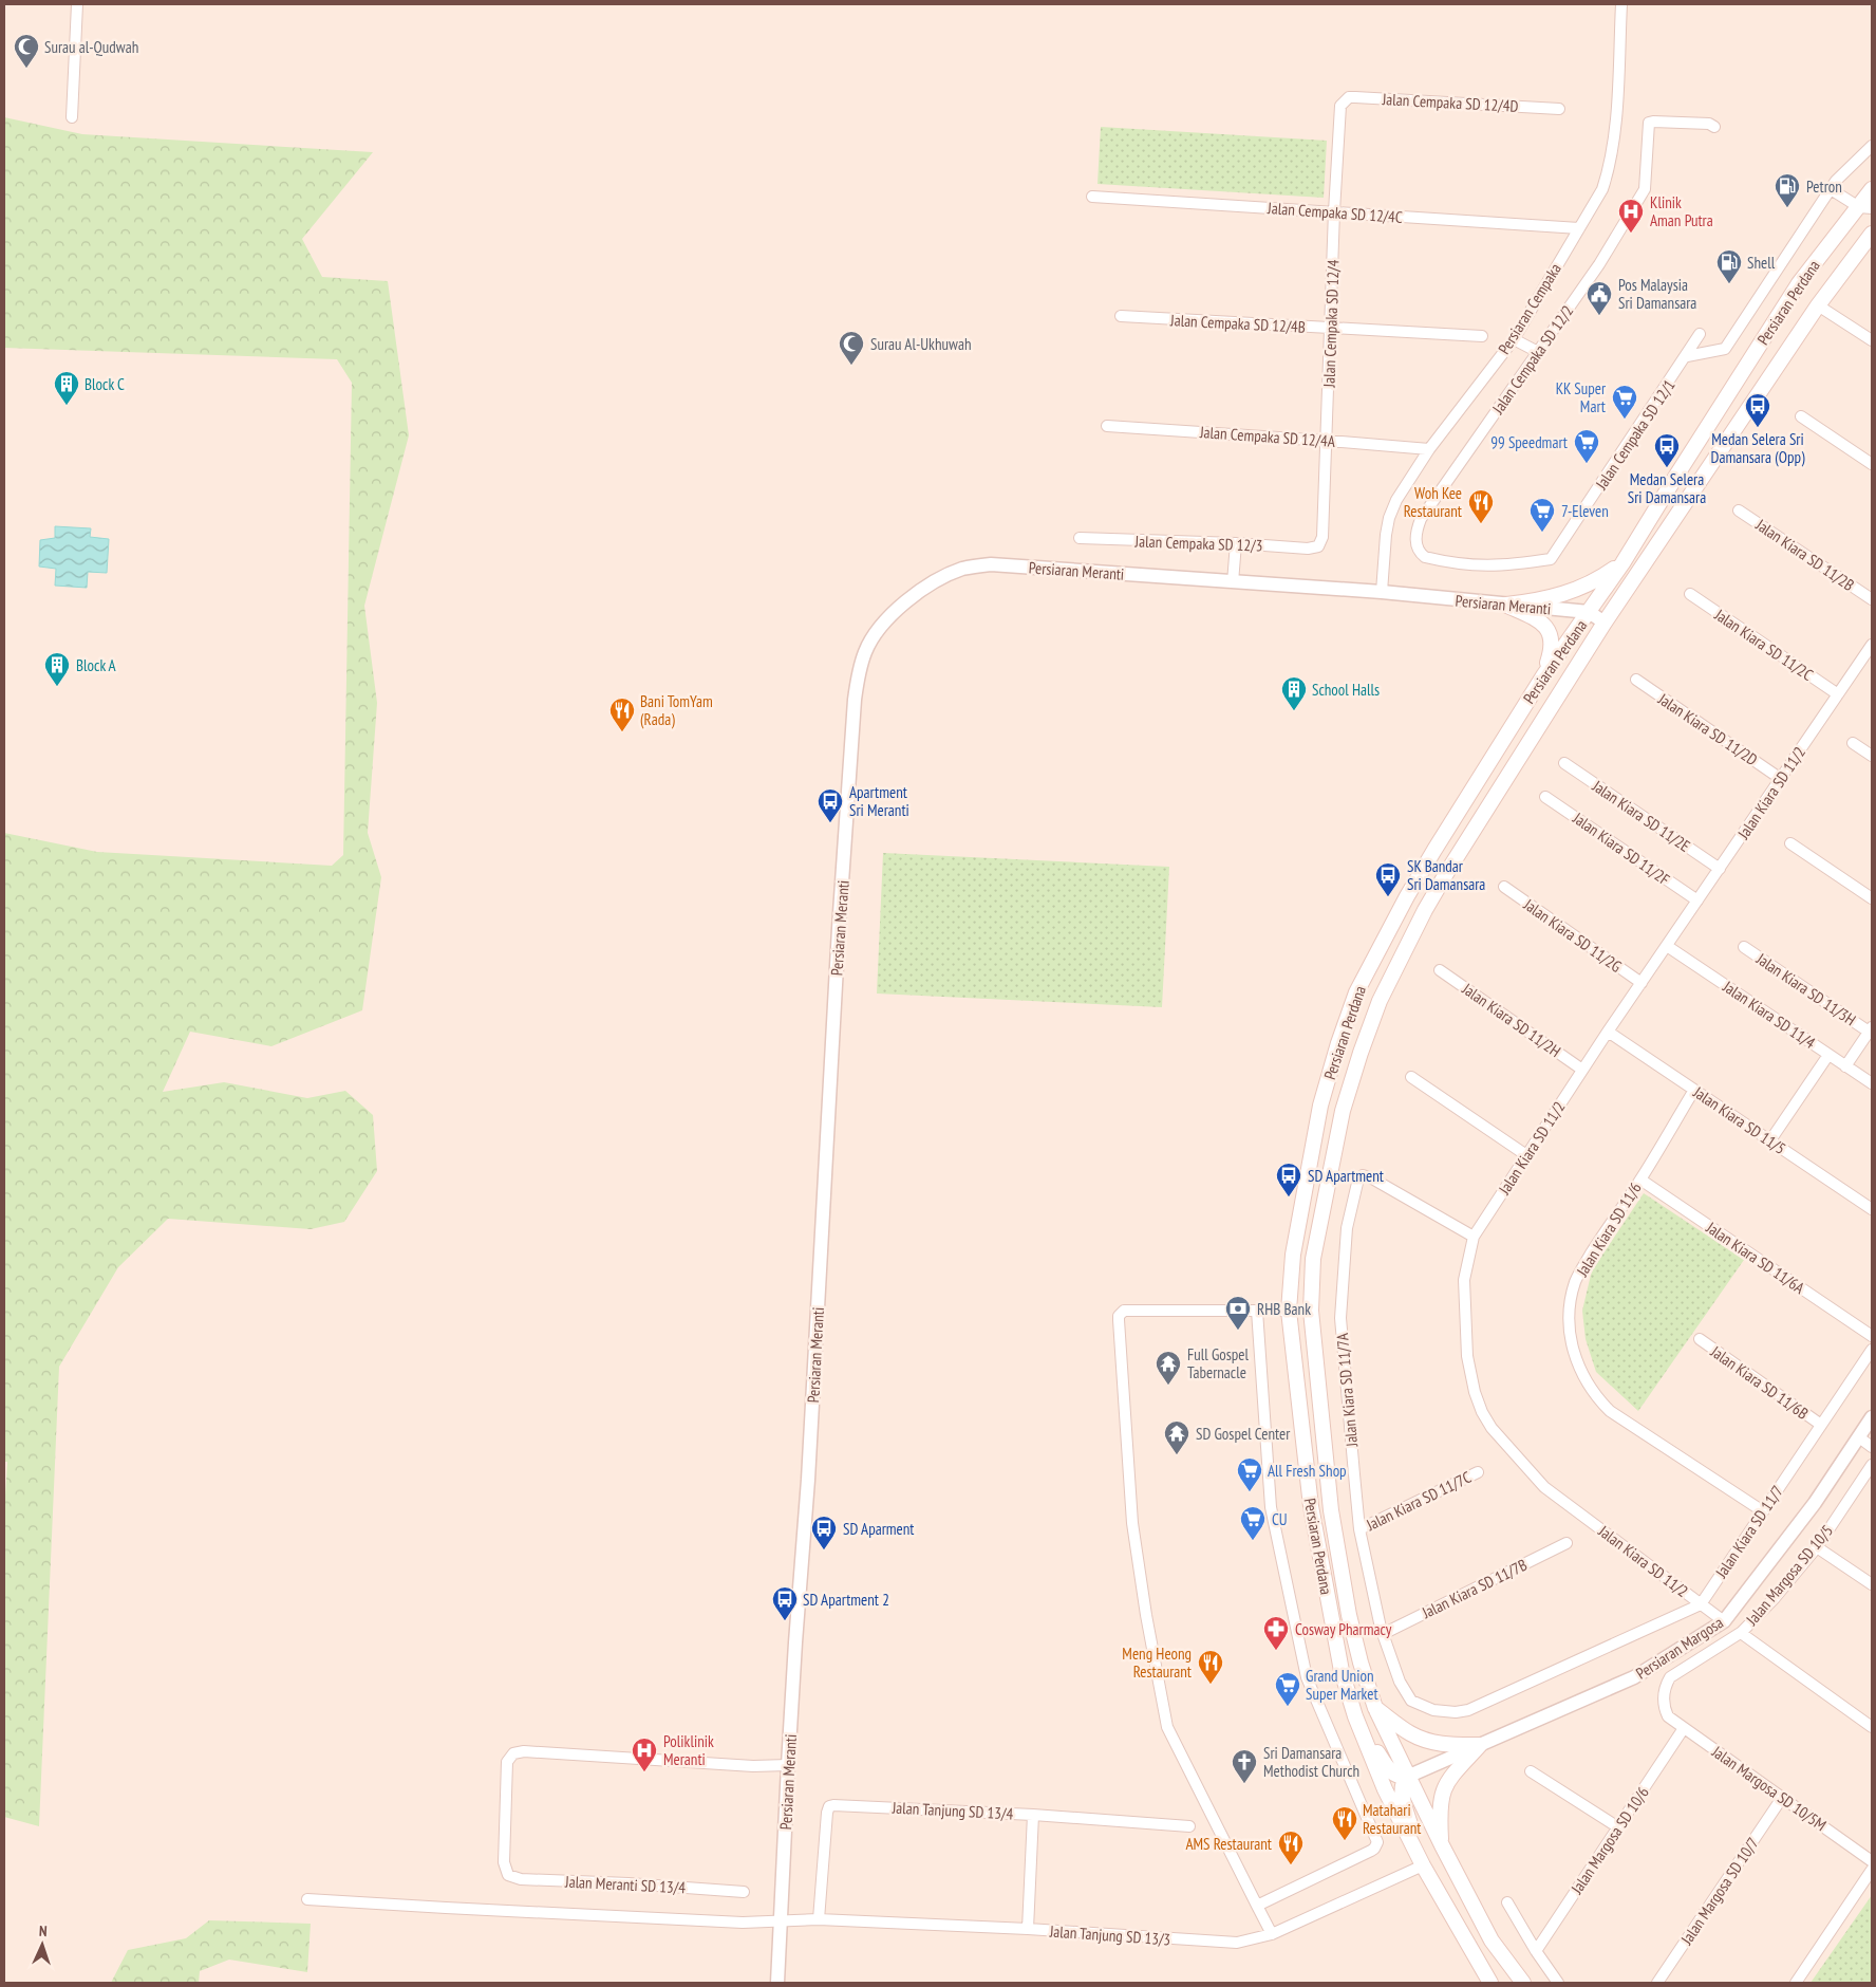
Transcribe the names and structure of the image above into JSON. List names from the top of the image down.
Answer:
{
  "streets": {
    "main road": ["Persiaran Perdana"],
    "street": [
      "Jalan Cempaka SD 12/4D",
      "Jalan Cempaka SD 12/4C",
      "Persiaran Cempaka",
      "Jalan Cempaka SD 12/4B",
      "Jalan Cempaka SD 12/4",
      "Jalan Cempaka SD 12/2",
      "Jalan Cempaka SD 12/1",
      "Jalan Cempaka SD 12/4A",
      "Jalan Cempaka SD 12/3",
      "Jalan Kiara SD 11/2B",
      "Persiaran Meranti",
      "Jalan Kiara SD 11/2C",
      "Jalan Kiara SD 11/2D",
      "Jalan Kiara SD 11/2",
      "Jalan Kiara SD 11/2E",
      "Jalan Kiara SD 11/2F",
      "Jalan Kiara SD 11/2G",
      "Jalan Kiara SD 11/3H",
      "Jalan Kiara SD 11/4",
      "Jalan Kiara SD 11/2H",
      "Jalan Kiara SD 11/5",
      "Jalan Kiara SD 11/6",
      "Jalan Kiara SD 11/6A",
      "Jalan Kiara SD 11/6B",
      "Jalan Kiara SD 11/7A",
      "Jalan Kiara SD 11/7C",
      "Jalan Kiara SD 11/7",
      "Jalan Margosa SD 10/5",
      "Jalan Kiara SD 11/7B",
      "Persiaran Margosa",
      "Jalan Margosa SD 10/5M",
      "Jalan Tanjung SD 13/4",
      "Jalan Margosa SD 10/6",
      "Jalan Meranti SD 13/4",
      "Jalan Margosa SD 10/7",
      "Jalan Tanjung SD 13/3"
    ]
  },
  "crossings": [
    ["Jalan Cempaka SD 12/4D", "Jalan Cempaka SD 12/4"],
    ["Jalan Cempaka SD 12/4C", "Persiaran Cempaka"],
    ["Jalan Cempaka SD 12/4C", "Jalan Cempaka SD 12/4"],
    ["Persiaran Perdana", "Persiaran Meranti"],
    ["Persiaran Perdana", "Persiaran Margosa"],
    ["Persiaran Perdana", "Jalan Tanjung SD 13/3"],
    ["Persiaran Cempaka", "Jalan Cempaka SD 12/4A"],
    ["Persiaran Cempaka", "Persiaran Meranti"],
    ["Jalan Cempaka SD 12/4B", "Jalan Cempaka SD 12/4"],
    ["Jalan Cempaka SD 12/4", "Jalan Cempaka SD 12/4A"],
    ["Jalan Cempaka SD 12/4", "Jalan Cempaka SD 12/3"],
    ["Jalan Cempaka SD 12/2", "Jalan Cempaka SD 12/1"],
    ["Persiaran Meranti", "Jalan Meranti SD 13/4"],
    ["Persiaran Meranti", "Jalan Tanjung SD 13/3"],
    ["Jalan Kiara SD 11/2C", "Jalan Kiara SD 11/2"],
    ["Jalan Kiara SD 11/2D", "Jalan Kiara SD 11/2"],
    ["Jalan Kiara SD 11/2", "Jalan Kiara SD 11/2E"],
    ["Jalan Kiara SD 11/2", "Jalan Kiara SD 11/2F"],
    ["Jalan Kiara SD 11/2", "Jalan Kiara SD 11/2G"],
    ["Jalan Kiara SD 11/2", "Jalan Kiara SD 11/4"],
    ["Jalan Kiara SD 11/2", "Jalan Kiara SD 11/2H"],
    ["Jalan Kiara SD 11/2", "Jalan Kiara SD 11/5"],
    ["Jalan Kiara SD 11/2", "Jalan Kiara SD 11/7A"],
    ["Jalan Kiara SD 11/2", "Jalan Kiara SD 11/7"],
    ["Jalan Kiara SD 11/2", "Persiaran Margosa"],
    ["Jalan Kiara SD 11/5", "Jalan Kiara SD 11/6"],
    ["Jalan Kiara SD 11/6", "Jalan Kiara SD 11/6A"],
    ["Jalan Kiara SD 11/6", "Jalan Kiara SD 11/7"],
    ["Jalan Kiara SD 11/6B", "Jalan Kiara SD 11/7"],
    ["Jalan Kiara SD 11/7A", "Jalan Kiara SD 11/7C"],
    ["Jalan Kiara SD 11/7A", "Jalan Kiara SD 11/7"],
    ["Jalan Kiara SD 11/7A", "Jalan Kiara SD 11/7B"],
    ["Jalan Margosa SD 10/5", "Jalan Margosa SD 10/5M"],
    ["Jalan Margosa SD 10/5M", "Jalan Margosa SD 10/6"],
    ["Jalan Margosa SD 10/5M", "Jalan Margosa SD 10/7"],
    ["Jalan Tanjung SD 13/4", "Jalan Tanjung SD 13/3"]
  ],
  "places": {
    "mosque": ["Surau al-Qudwah", "Surau Al-Ukhuwah"],
    "fuel station": ["Petron", "Shell"],
    "hospital": ["Klinik Aman Putra", "Poliklinik Meranti"],
    "public building": ["Pos Malaysia Sri Damansara"],
    "building": ["Block C", "Block A", "School Halls"],
    "supermarket": [
      "KK Super Mart",
      "99 Speedmart",
      "7-Eleven",
      "All Fresh Shop",
      "CU",
      "Grand Union Super Market"
    ],
    "bus stop": [
      "Medan Selera Sri Damansara (Opp)",
      "Medan Selera Sri Damansara",
      "Apartment Sri Meranti",
      "SK Bandar Sri Damansara",
      "SD Apartment",
      "SD Aparment",
      "SD Apartment 2"
    ],
    "restaurant": [
      "Woh Kee Restaurant",
      "Bani TomYam (Rada)",
      "Meng Heong Restaurant",
      "Matahari Restaurant",
      "AMS Restaurant"
    ],
    "bank": ["RHB Bank"],
    "temple": ["Full Gospel Tabernacle", "SD Gospel Center"],
    "pharmacy": ["Cosway Pharmacy"],
    "church": ["Sri Damansara Methodist Church"]
  },
  "north": "top"
}
